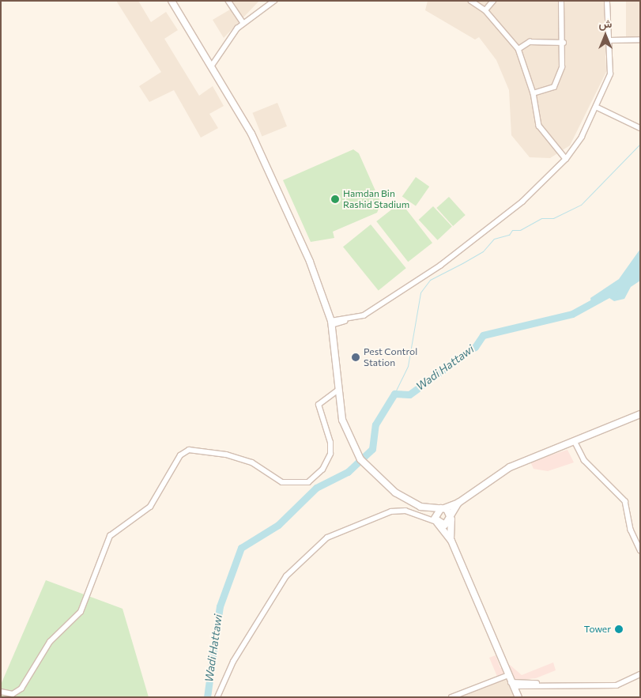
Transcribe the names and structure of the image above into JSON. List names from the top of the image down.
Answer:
{
  "water": ["Wadi Hattawi"],
  "places": ["Hamdan Bin Rashid Stadium", "Pest Control Station", "Tower"],
  "north": "top"
}
